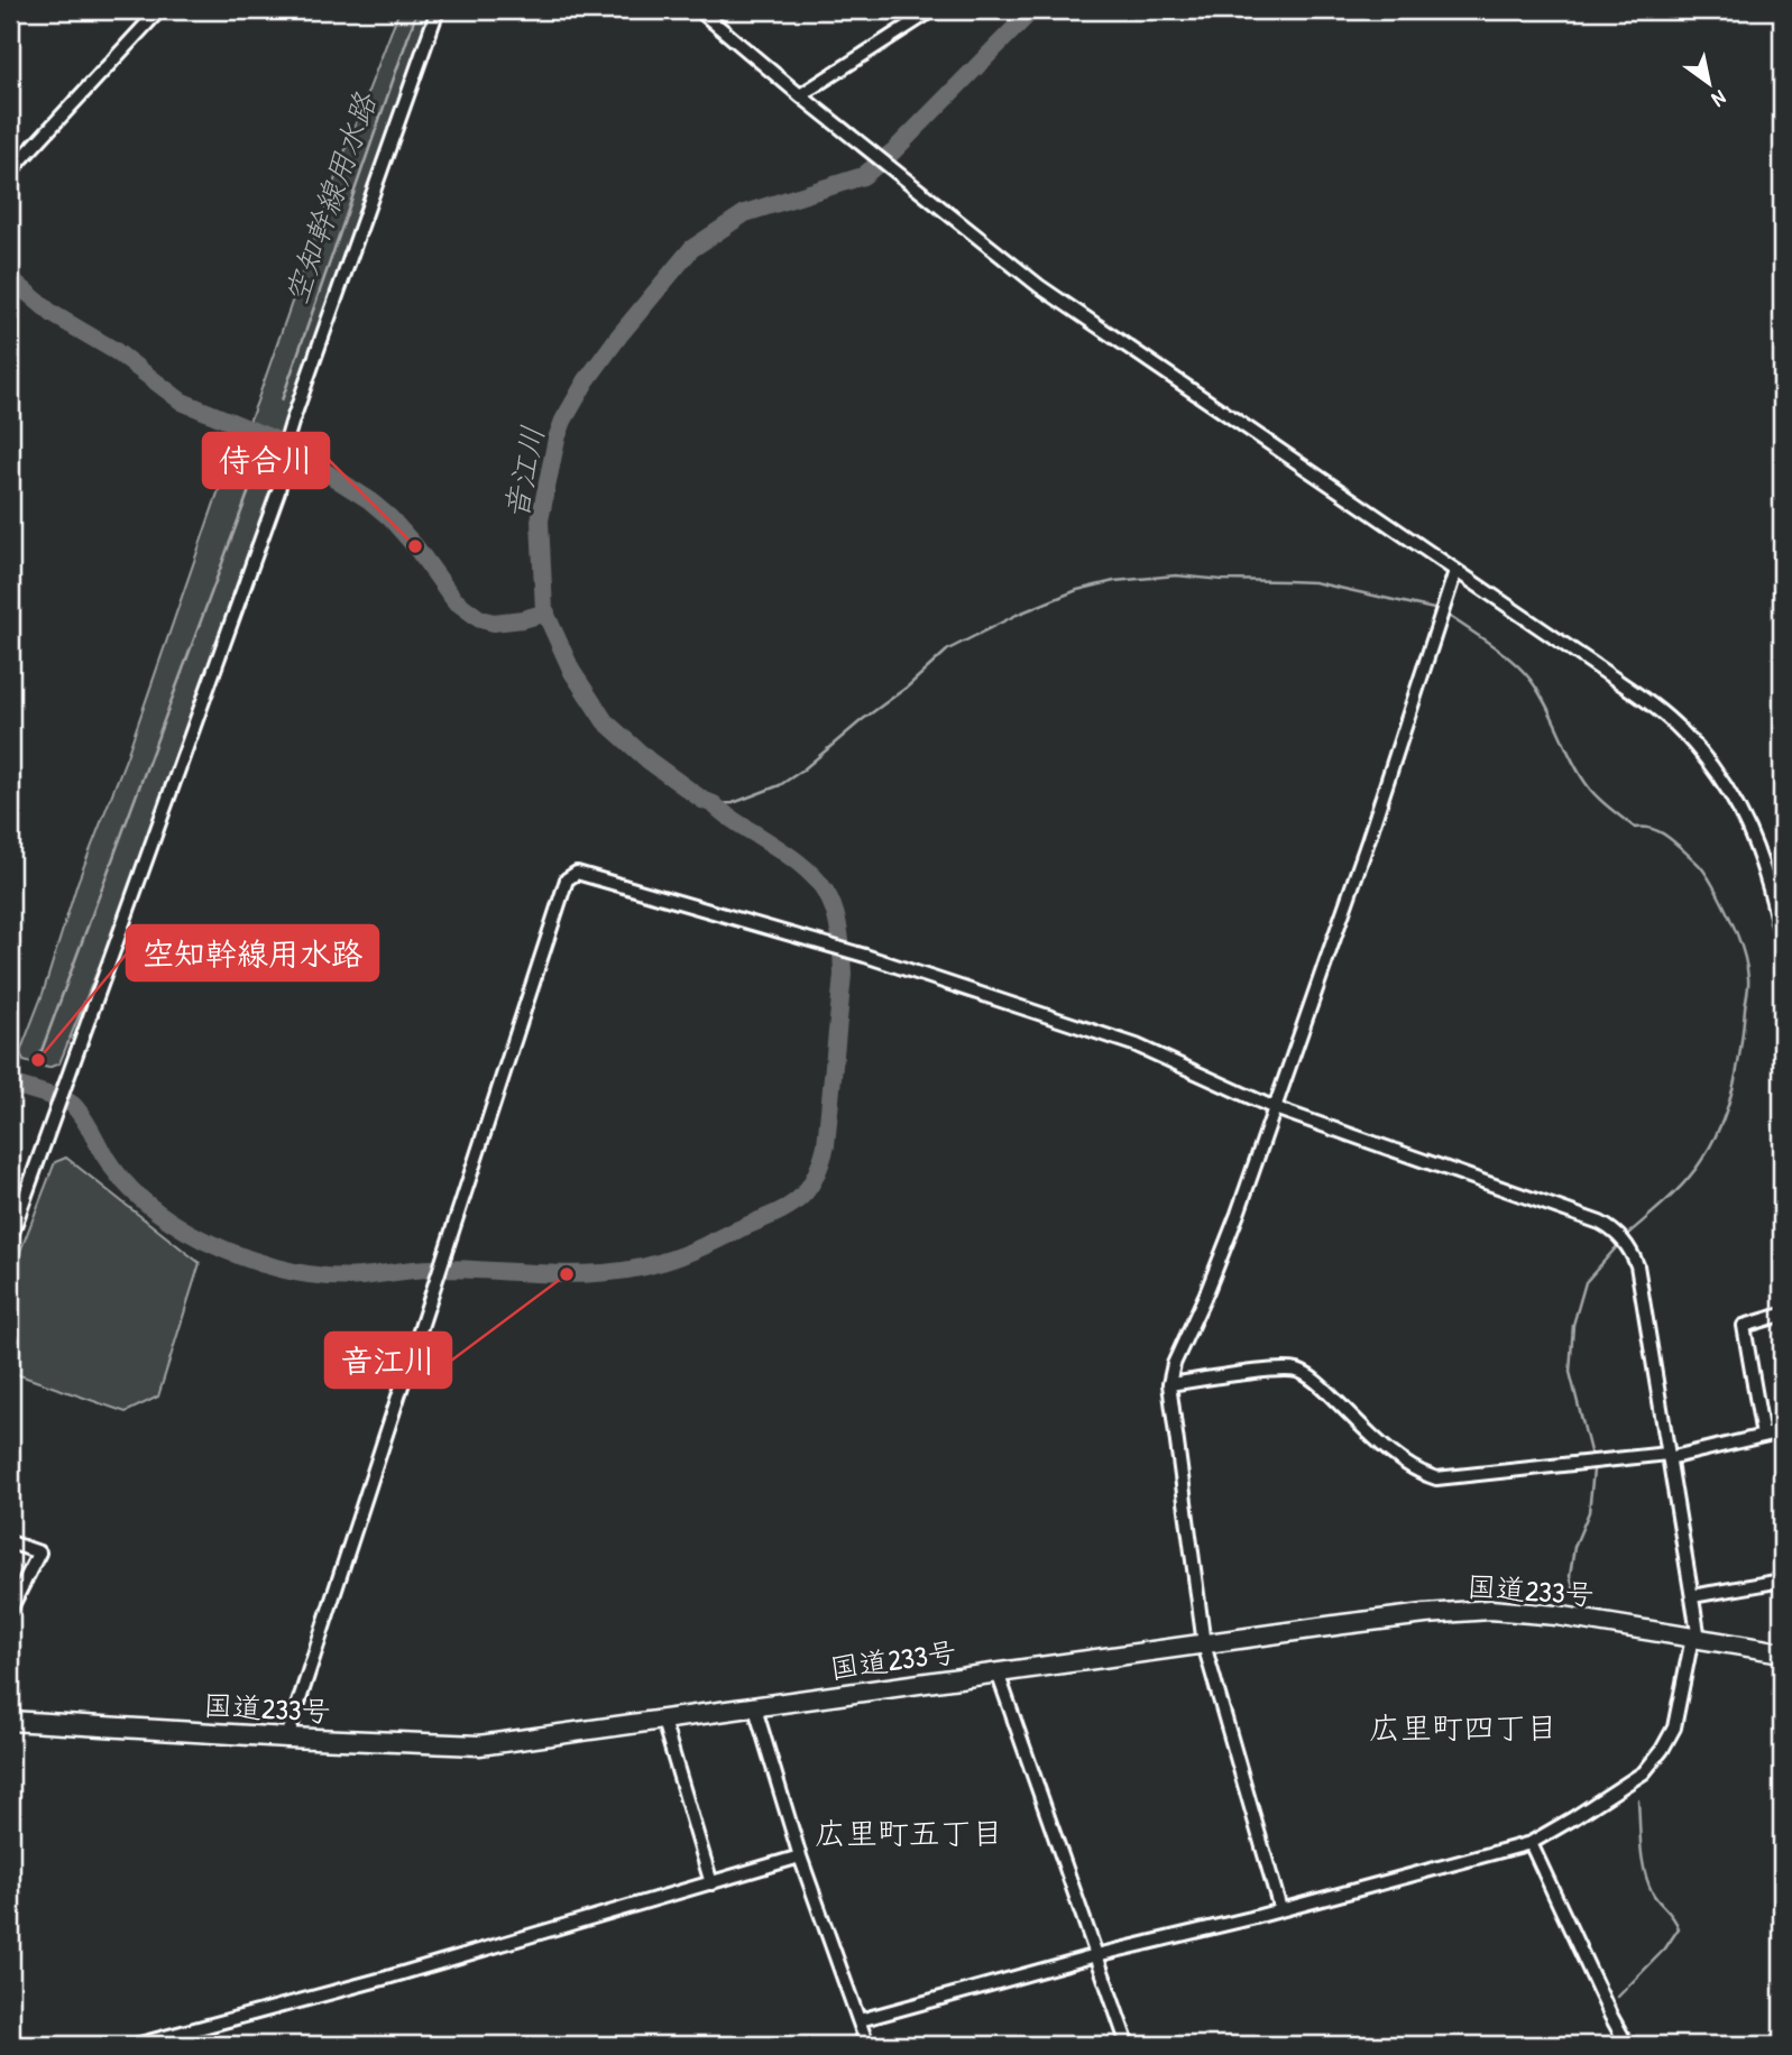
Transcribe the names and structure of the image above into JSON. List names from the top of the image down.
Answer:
{
  "streets": {
    "highway": ["国道233号"]
  },
  "districts": ["広里町四丁目", "広里町五丁目"],
  "water": ["空知幹線用水路", "音江川"],
  "places": ["侍合川", "空知幹線用水路", "音江川"],
  "north": "bottom right"
}
